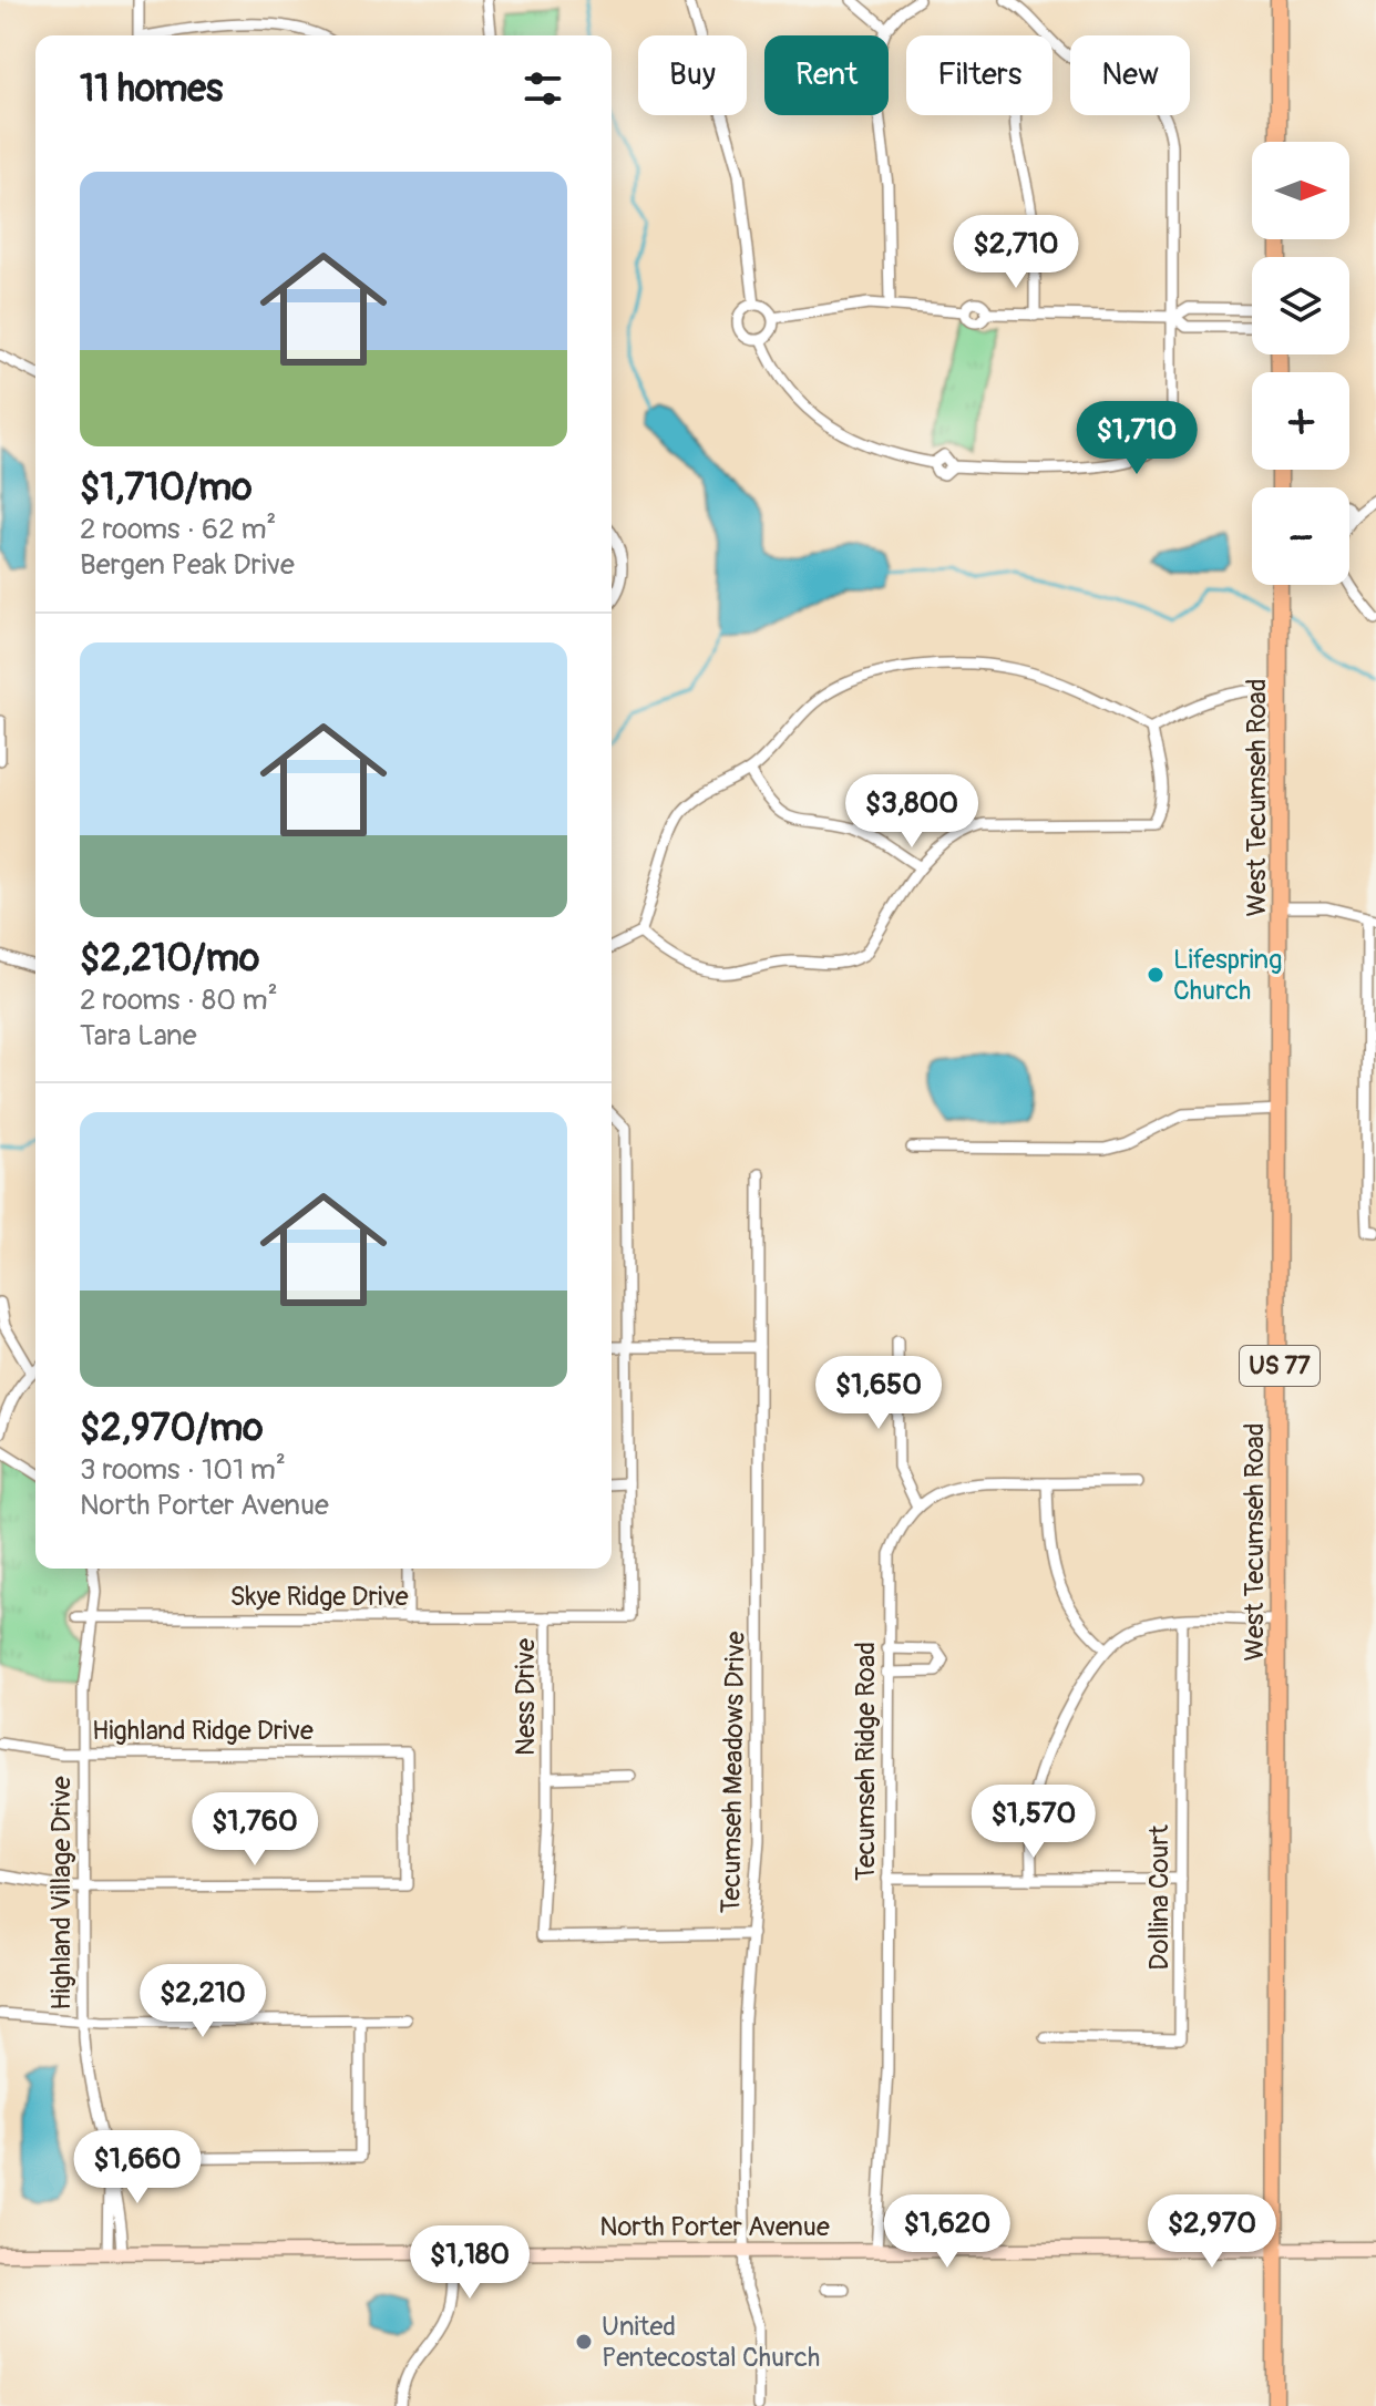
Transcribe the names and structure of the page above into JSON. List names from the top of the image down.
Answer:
{
  "streets": {
    "main road": ["West Tecumseh Road", "US 77", "North Porter Avenue"],
    "street": [
      "Skye Ridge Drive",
      "Ness Drive",
      "Highland Ridge Drive",
      "Tecumseh Ridge Road",
      "Tecumseh Meadows Drive",
      "Highland Village Drive",
      "Dollina Court"
    ]
  },
  "crossings": [
    ["West Tecumseh Road", "US 77"],
    ["West Tecumseh Road", "North Porter Avenue"],
    ["US 77", "North Porter Avenue"],
    ["Skye Ridge Drive", "Ness Drive"],
    ["Skye Ridge Drive", "Highland Village Drive"],
    ["Ness Drive", "Tecumseh Meadows Drive"],
    ["Highland Ridge Drive", "Highland Village Drive"],
    ["Tecumseh Ridge Road", "North Porter Avenue"],
    ["Tecumseh Meadows Drive", "North Porter Avenue"],
    ["Highland Village Drive", "North Porter Avenue"]
  ],
  "places": ["Lifespring Church", "United Pentecostal Church"],
  "north": "right",
  "page": {
    "chip": [
      "Buy",
      "Rent",
      "Filters",
      "New"
    ],
    "heading": "11 homes",
    "map_buttons": ["+", "−"],
    "list": [
      {
        "name": "$1,710/mo",
        "note": "2 rooms · 62 m² · Bergen Peak Drive"
      },
      {
        "name": "$2,210/mo",
        "note": "2 rooms · 80 m² · Tara Lane"
      },
      {
        "name": "$2,970/mo",
        "note": "3 rooms · 101 m² · North Porter Avenue"
      }
    ],
    "price": [
      "$2,710",
      "$1,710",
      "$3,800",
      "$1,650",
      "$1,570",
      "$1,760",
      "$2,210",
      "$1,660",
      "$1,620",
      "$2,970",
      "$1,180"
    ]
  }
}
